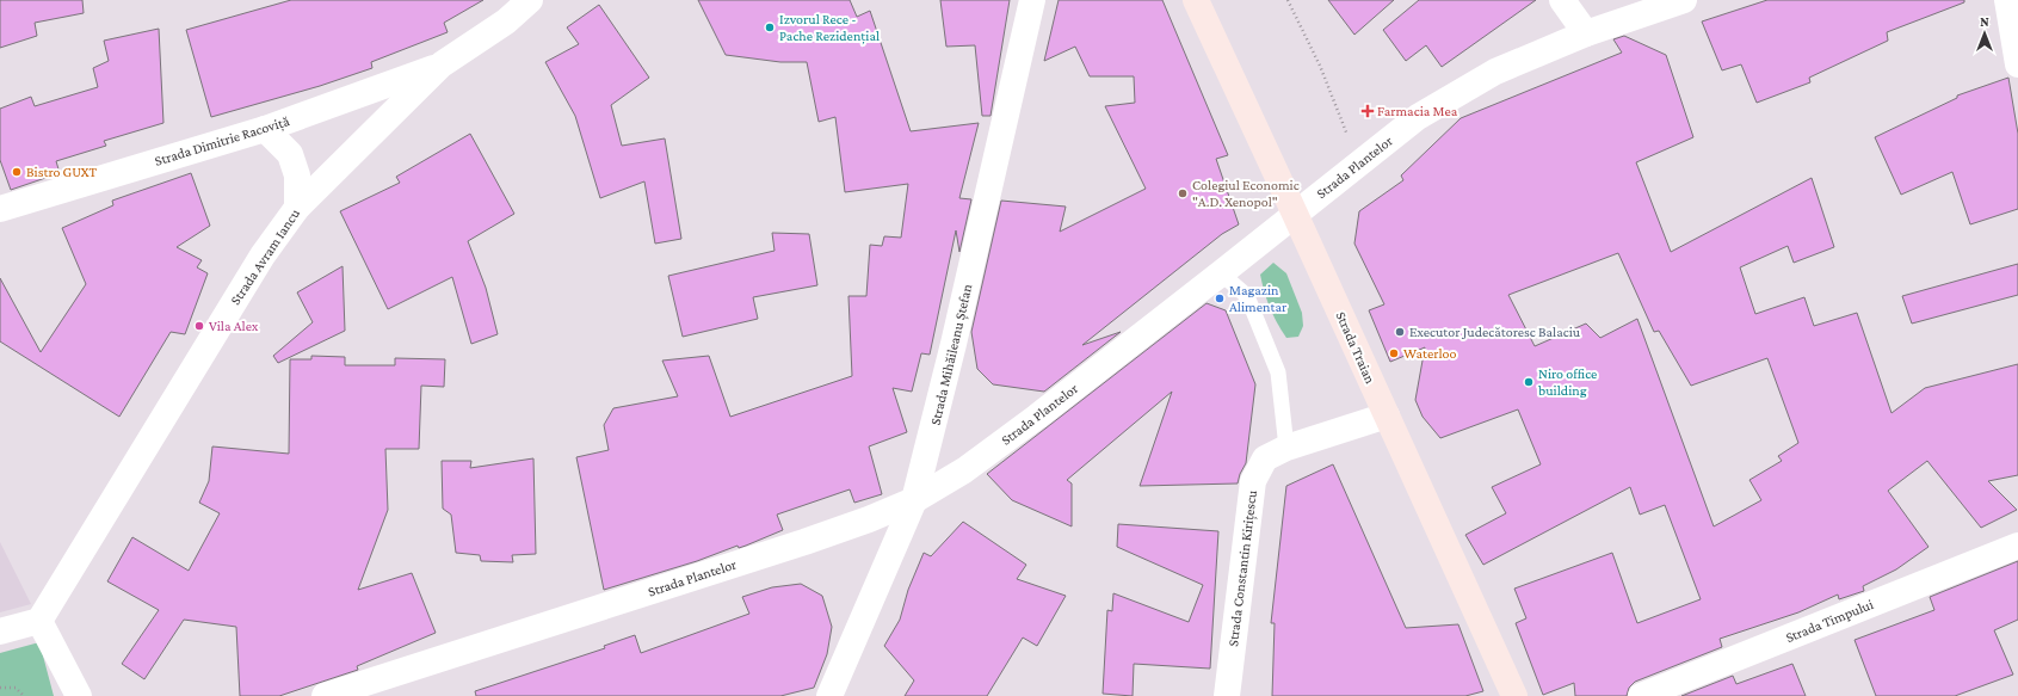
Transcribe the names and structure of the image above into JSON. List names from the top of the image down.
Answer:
{
  "streets": {
    "street": [
      "Strada Dimitrie Racoviță",
      "Strada Plantelor",
      "Strada Avram Iancu",
      "Strada Traian",
      "Strada Mihăileanu Ștefan",
      "Strada Constantin Kirițescu",
      "Strada Timpului"
    ]
  },
  "crossings": [
    ["Strada Dimitrie Racoviță", "Strada Avram Iancu"],
    ["Strada Plantelor", "Strada Traian"],
    ["Strada Plantelor", "Strada Mihăileanu Ștefan"],
    ["Strada Traian", "Strada Constantin Kirițescu"]
  ],
  "places": {
    "other": [
      "Izvorul Rece - Pache Rezidențial",
      "Bistro GUXT",
      "Colegiul Economic \"A.D. Xenopol\"",
      "Magazin Alimentar",
      "Vila Alex",
      "Executor Judecătoresc Balaciu",
      "Waterloo",
      "Niro office building"
    ],
    "health": ["Farmacia Mea"]
  },
  "north": "top"
}
